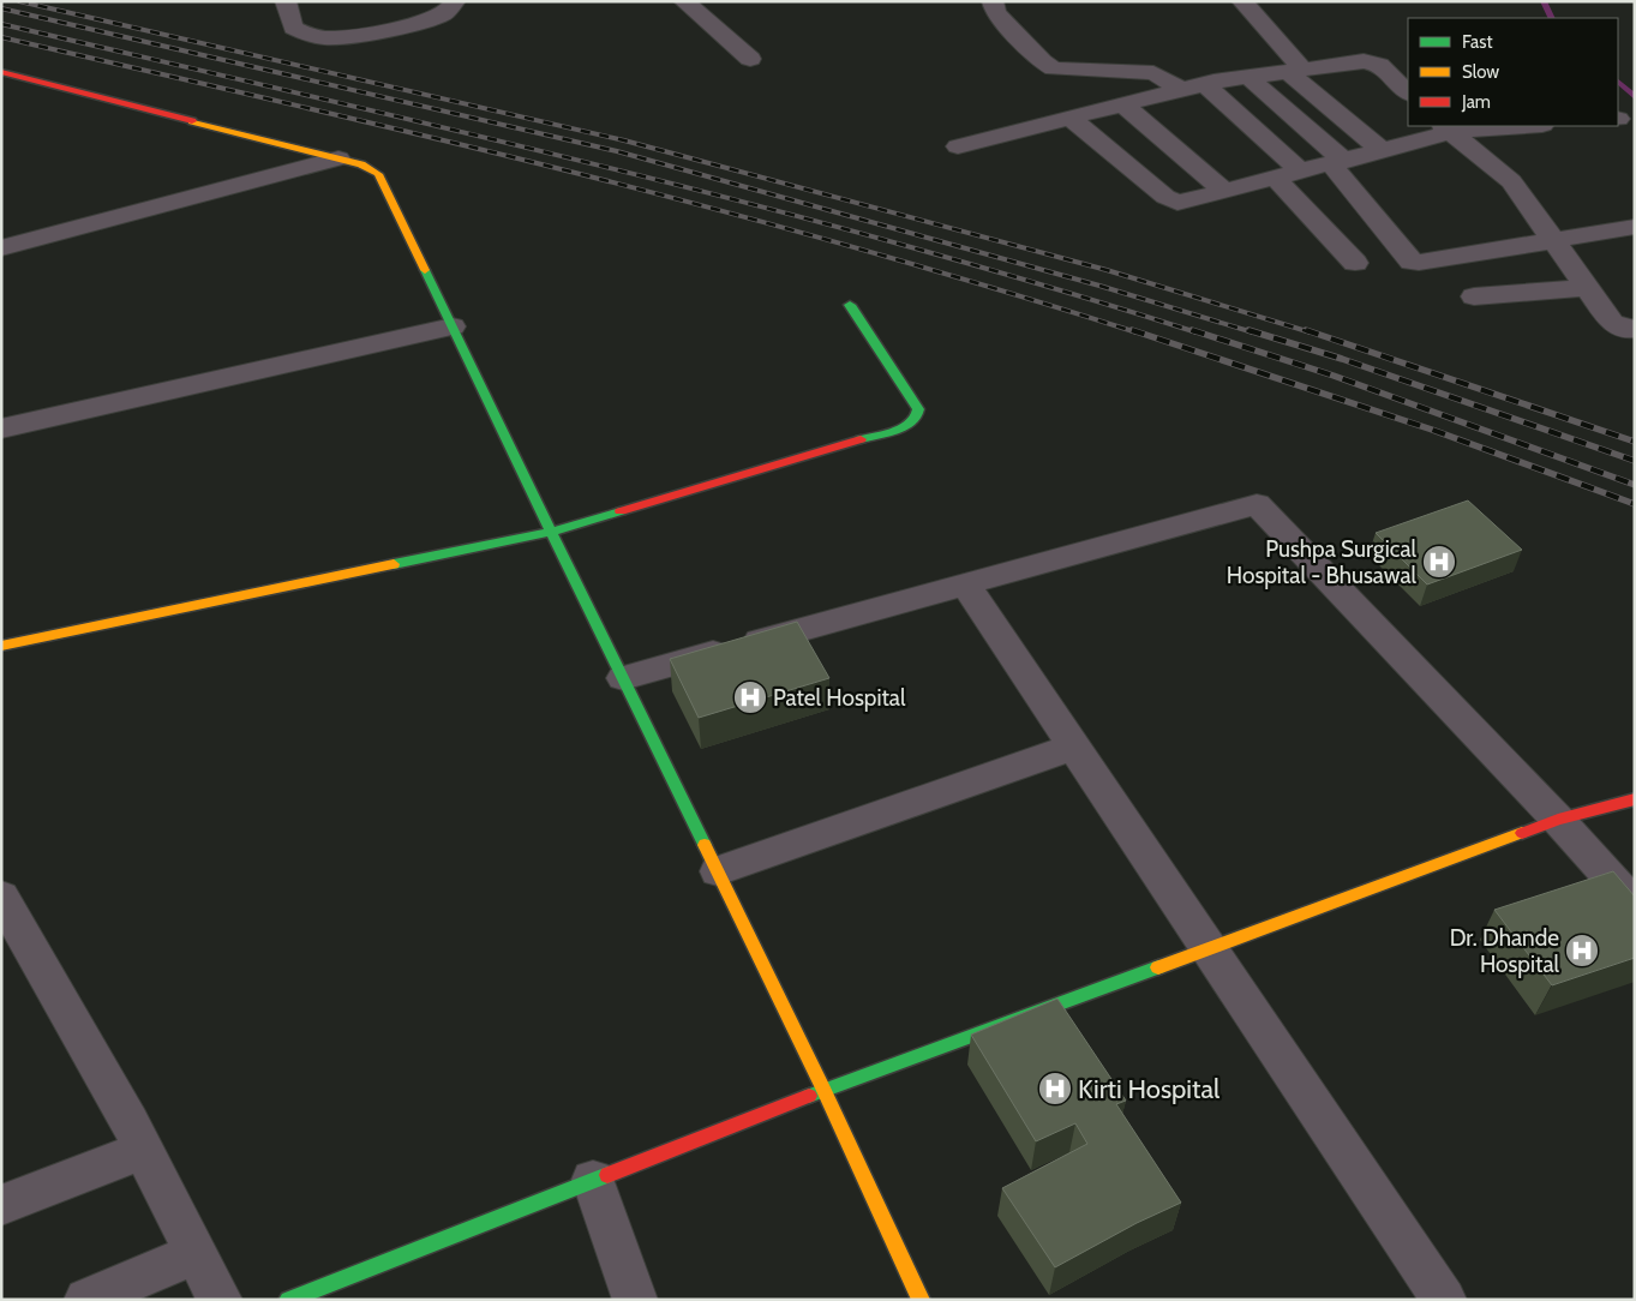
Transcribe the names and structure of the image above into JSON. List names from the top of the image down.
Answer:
{
  "places": {
    "hospital": [
      "Pushpa Surgical Hospital - Bhusawal",
      "Patel Hospital",
      "Dr. Dhande Hospital",
      "Kirti Hospital"
    ]
  },
  "legend": ["Fast", "Slow", "Jam"]
}
